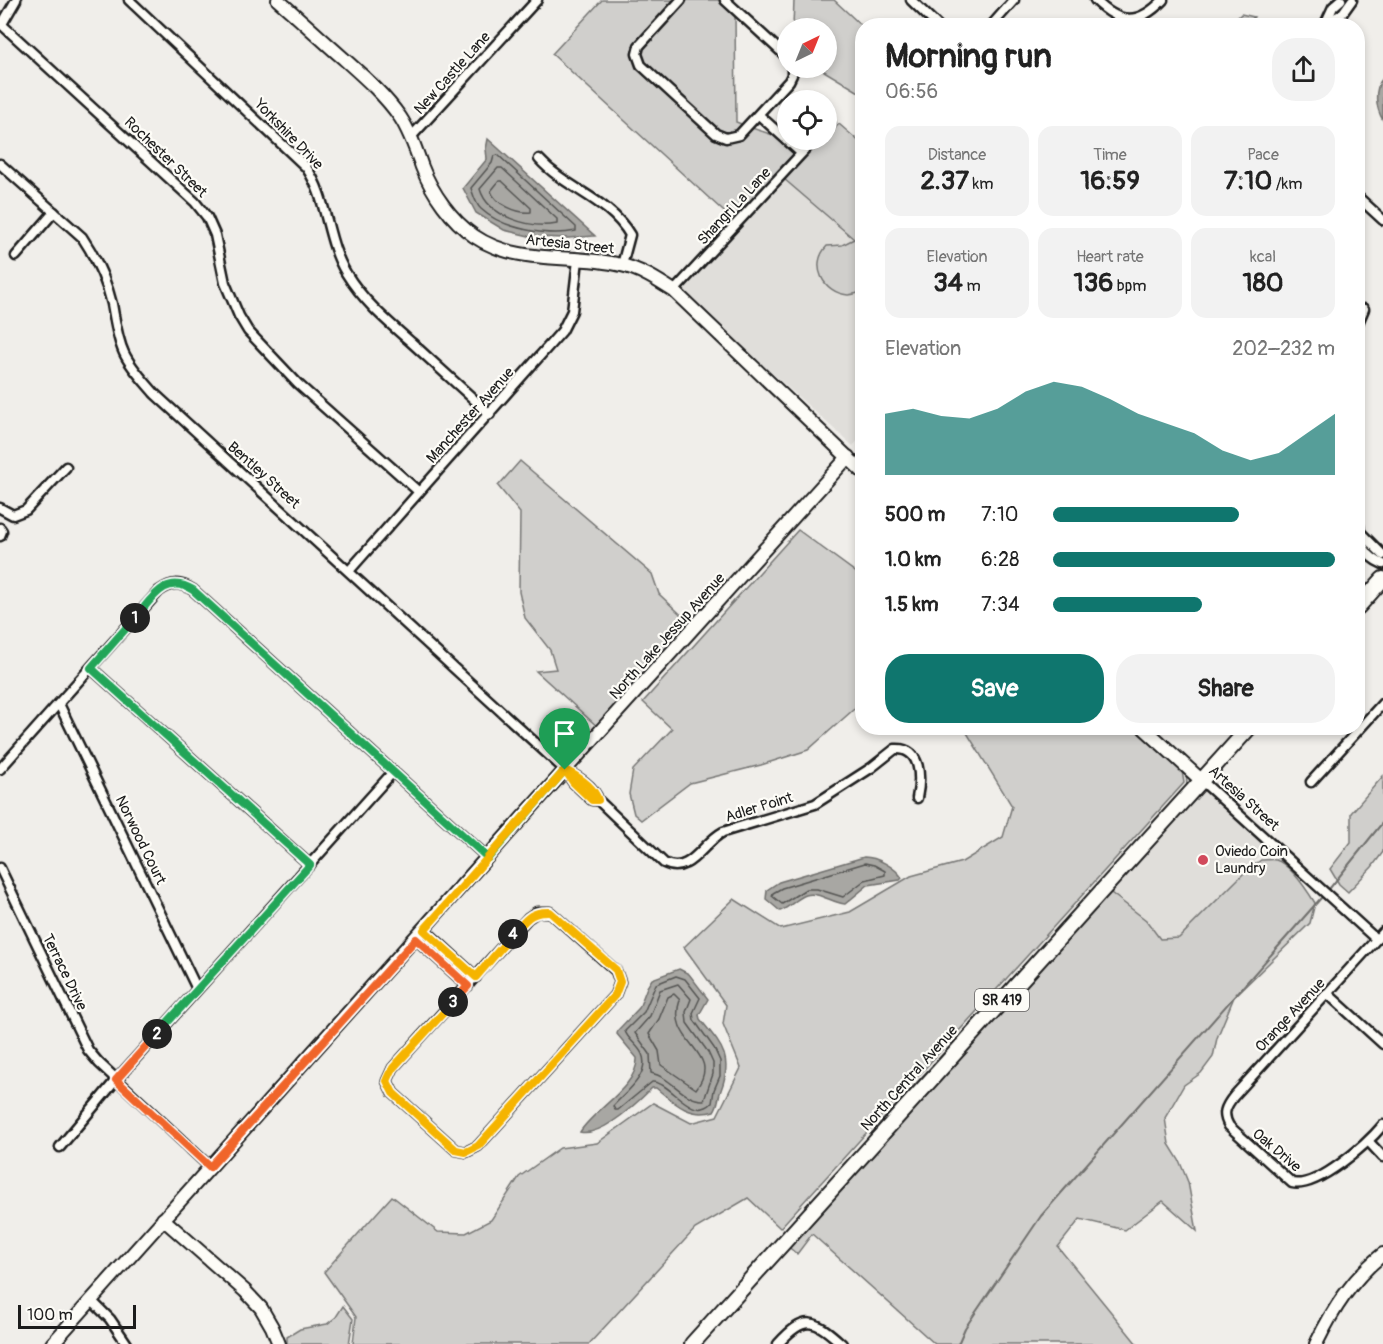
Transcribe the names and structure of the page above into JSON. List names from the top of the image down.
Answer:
{
  "streets": {
    "main road": ["SR 419", "North Central Avenue"],
    "street": [
      "New Castle Lane",
      "Yorkshire Drive",
      "Rochester Street",
      "Shangri La Lane",
      "Artesia Street",
      "Manchester Avenue",
      "Bentley Street",
      "North Lake Jessup Avenue",
      "Adler Point",
      "Norwood Court",
      "Terrace Drive",
      "Orange Avenue",
      "Oak Drive"
    ]
  },
  "crossings": [
    ["New Castle Lane", "Artesia Street"],
    ["Yorkshire Drive", "Manchester Avenue"],
    ["Rochester Street", "Manchester Avenue"],
    ["Shangri La Lane", "Artesia Street"],
    ["Artesia Street", "Manchester Avenue"],
    ["Artesia Street", "North Lake Jessup Avenue"],
    ["Artesia Street", "Orange Avenue"],
    ["Artesia Street", "North Central Avenue"],
    ["Manchester Avenue", "Bentley Street"],
    ["Bentley Street", "North Lake Jessup Avenue"],
    ["Bentley Street", "Adler Point"],
    ["North Lake Jessup Avenue", "Adler Point"],
    ["North Lake Jessup Avenue", "Terrace Drive"],
    ["Orange Avenue", "Oak Drive"]
  ],
  "places": ["Oviedo Coin Laundry"],
  "scale_bar": "100 m",
  "north": "top right",
  "page": {
    "heading": ["Morning run", "06:56"],
    "stats": [
      ["Distance", "2.37 km"],
      ["Time", "16:59"],
      ["Pace", "7:10 /km"],
      ["Elevation", "34 m"],
      ["Heart rate", "136 bpm"],
      ["kcal", "180"]
    ],
    "chart": ["Elevation", "202–232 m"],
    "list": [
      {
        "name": "500 m",
        "note": "7:10"
      },
      {
        "name": "1.0 km",
        "note": "6:28"
      },
      {
        "name": "1.5 km",
        "note": "7:34"
      }
    ],
    "pins": [
      "1",
      "4",
      "3",
      "2"
    ],
    "buttons": ["Save", "Share"],
    "scale": "100 m"
  }
}
